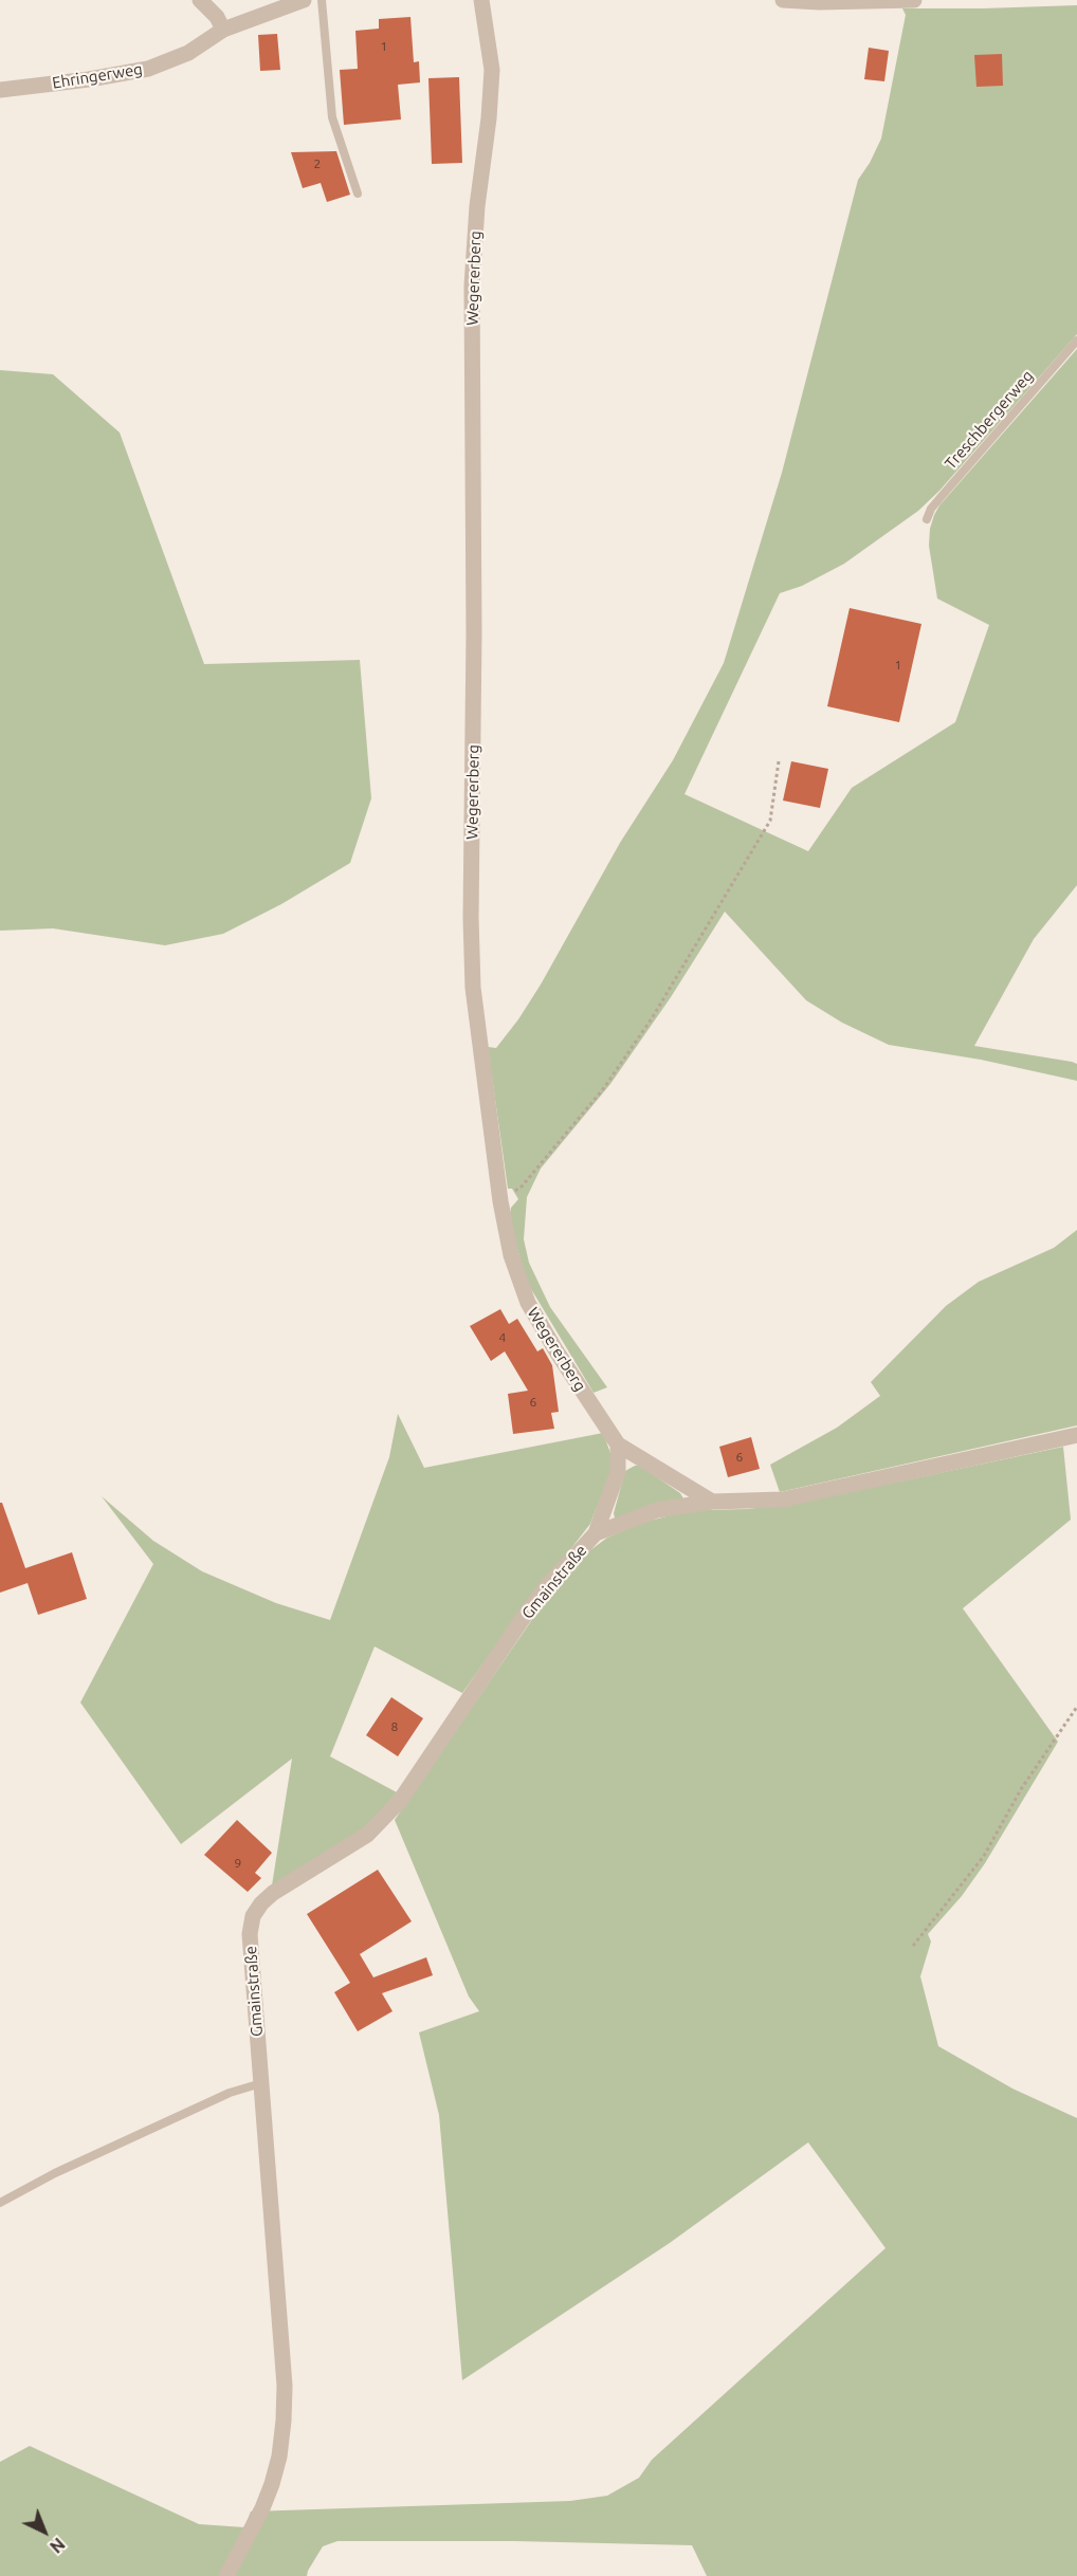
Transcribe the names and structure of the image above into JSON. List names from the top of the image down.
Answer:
{
  "streets": {
    "street": ["Ehringerweg", "Wegererberg", "Gmainstraße"],
    "lane": ["Treschbergerweg"]
  },
  "crossings": [
    ["Wegererberg", "Gmainstraße"]
  ],
  "house_numbers": [
    "1",
    "2",
    "1",
    "4",
    "6",
    "6",
    "8",
    "9"
  ],
  "north": "bottom right"
}
